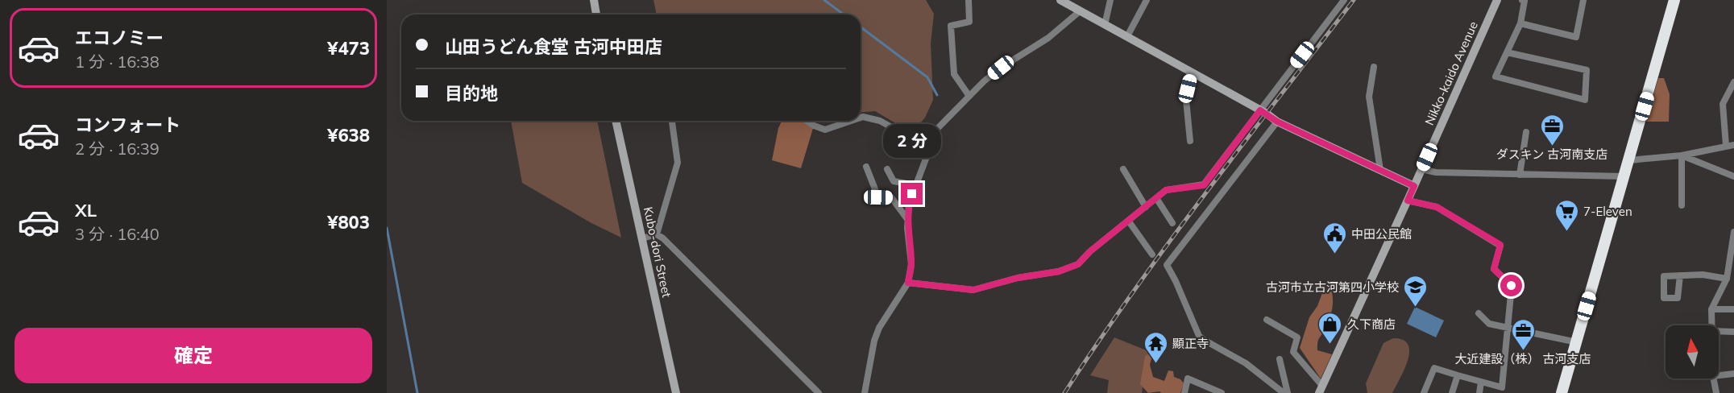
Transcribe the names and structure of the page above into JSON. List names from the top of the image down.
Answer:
{
  "streets": {
    "street": ["Nikko-kaido Avenue", "Kubo-dori Street"]
  },
  "places": {
    "office": ["ダスキン 古河南支店", "大近建設（株） 古河支店"],
    "supermarket": ["7-Eleven"],
    "public building": ["中田公民館"],
    "school or university": ["古河市立古河第四小学校"],
    "shop": ["久下商店"],
    "temple": ["顯正寺"]
  },
  "north": "top",
  "page": {
    "list": [
      {
        "name": "エコノミー",
        "note": "1 分 · 16:38",
        "value": "¥473"
      },
      {
        "name": "コンフォート",
        "note": "2 分 · 16:39",
        "value": "¥638"
      },
      {
        "name": "XL",
        "note": "3 分 · 16:40",
        "value": "¥803"
      }
    ],
    "banner": ["山田うどん食堂 古河中田店", "目的地"],
    "bubble": "2 分",
    "buttons": "確定"
  }
}
